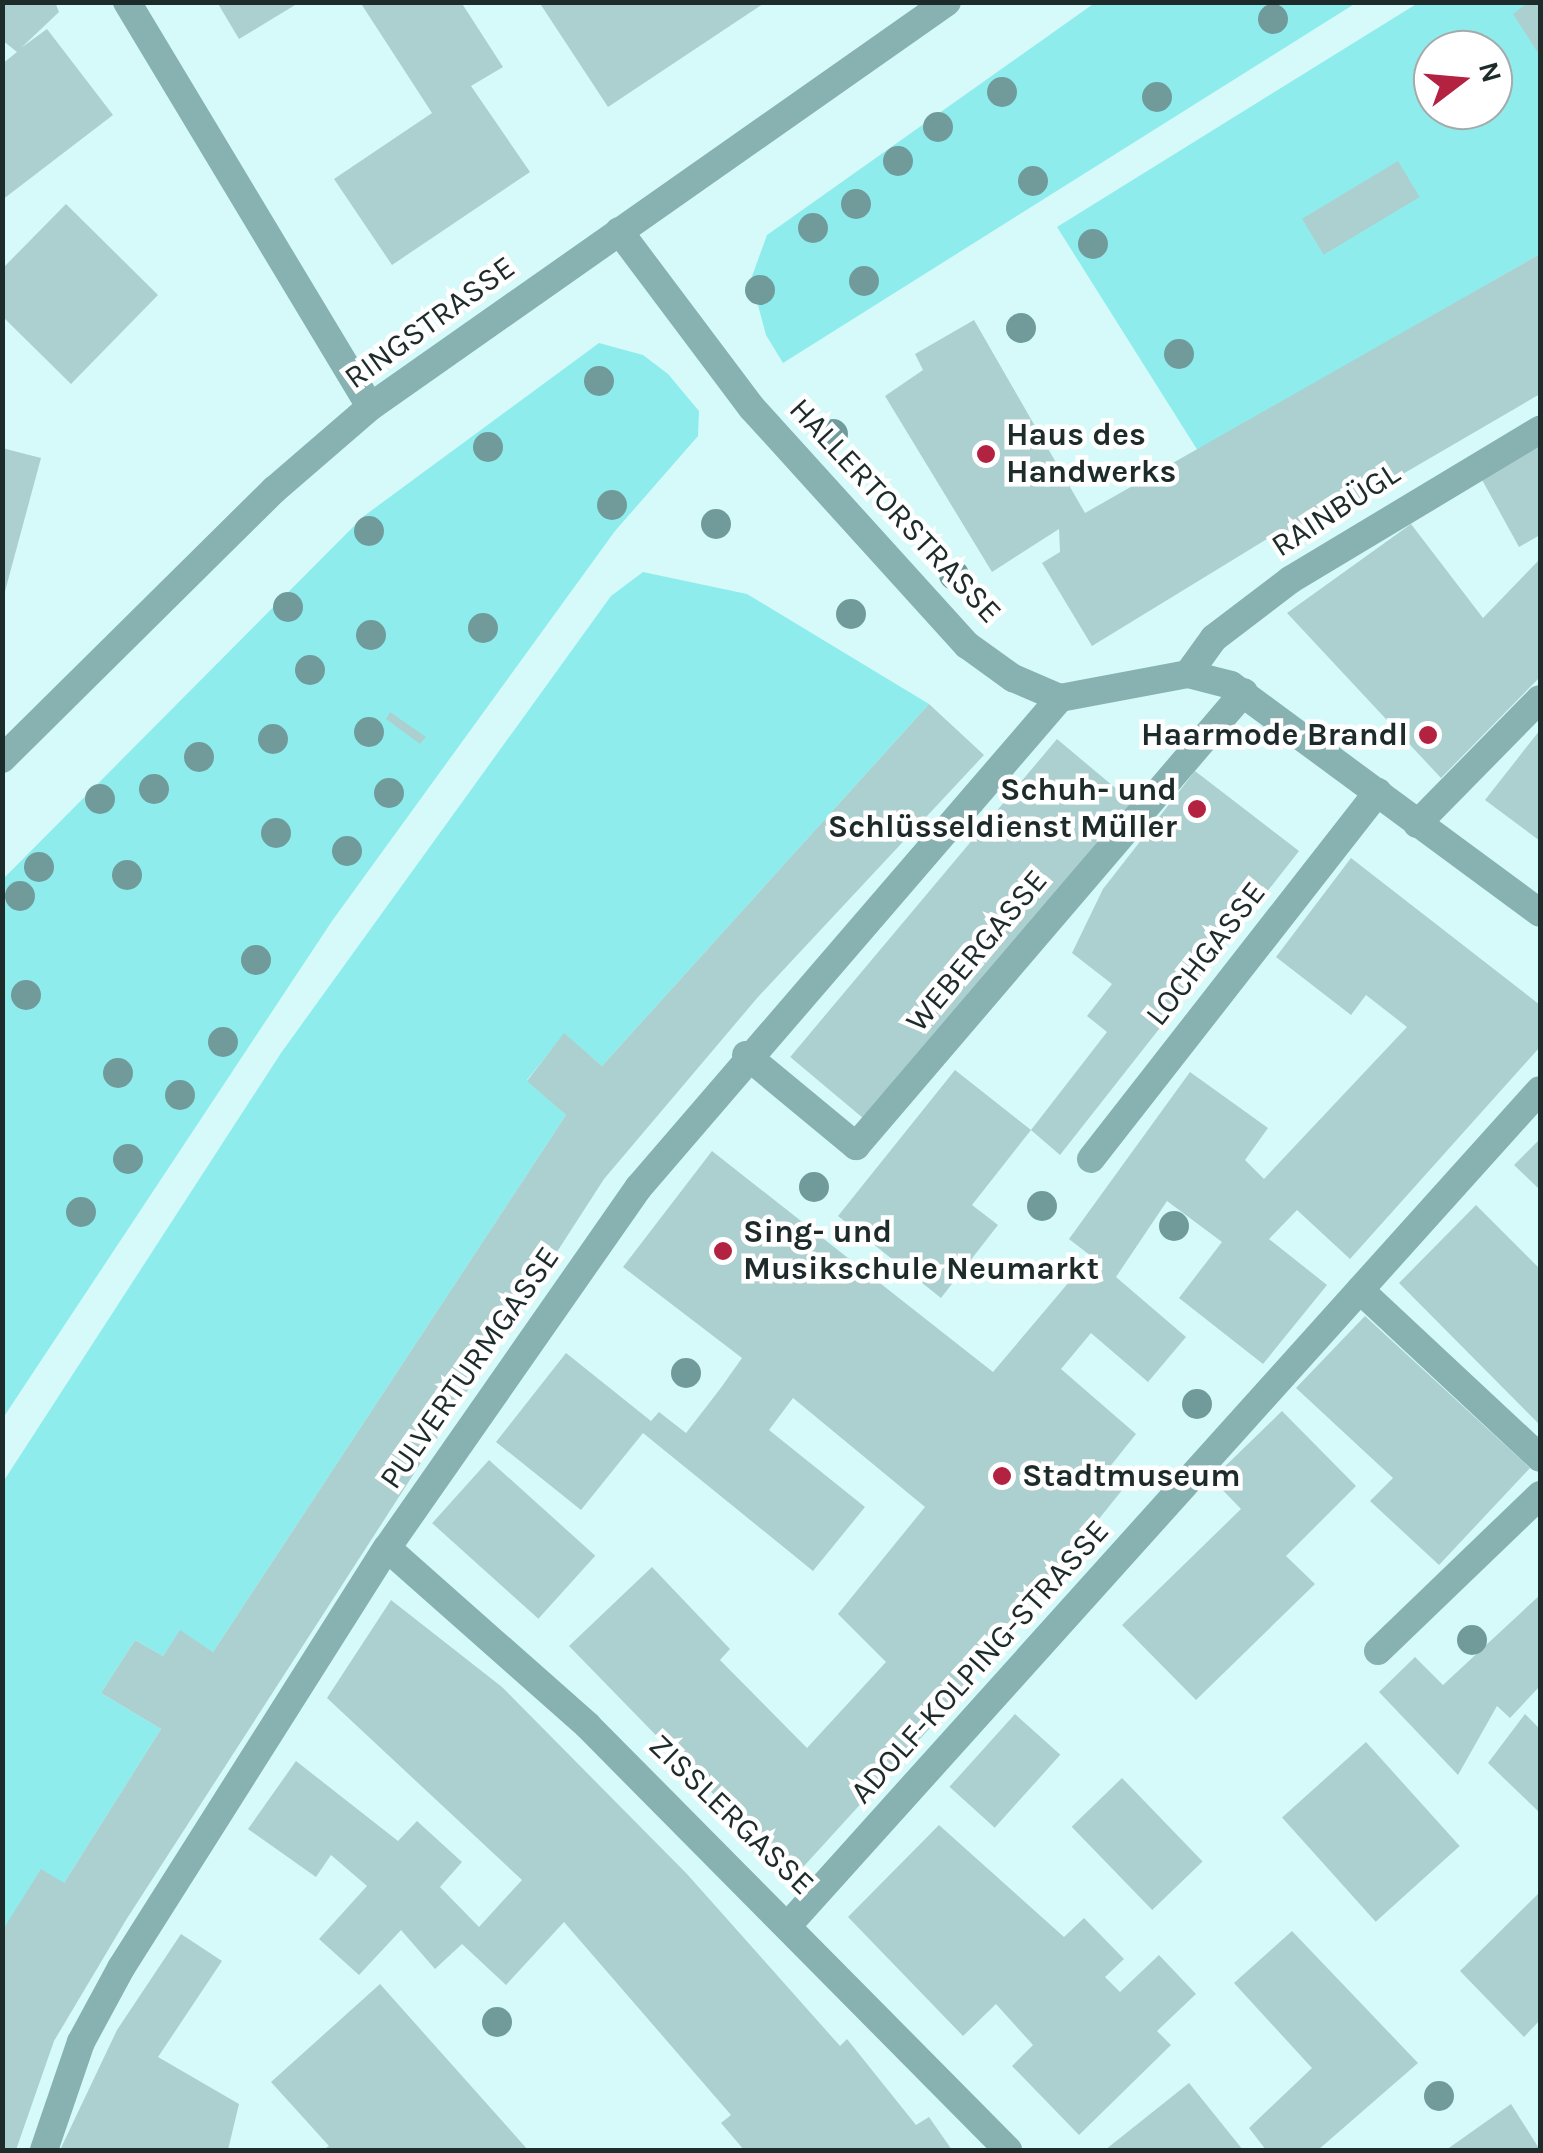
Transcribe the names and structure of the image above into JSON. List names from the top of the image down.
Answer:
{
  "streets": {
    "street": [
      "RINGSTRASSE",
      "RAINBÜGL",
      "HALLERTORSTRASSE",
      "WEBERGASSE",
      "LOCHGASSE",
      "PULVERTURMGASSE",
      "ADOLF-KOLPING-STRASSE",
      "ZISSLERGASSE"
    ]
  },
  "crossings": [
    ["RINGSTRASSE", "HALLERTORSTRASSE"],
    ["HALLERTORSTRASSE", "PULVERTURMGASSE"],
    ["WEBERGASSE", "PULVERTURMGASSE"],
    ["PULVERTURMGASSE", "ZISSLERGASSE"],
    ["ADOLF-KOLPING-STRASSE", "ZISSLERGASSE"]
  ],
  "places": [
    "Haus des Handwerks",
    "Haarmode Brandl",
    "Schuh- und Schlüsseldienst Müller",
    "Sing- und Musikschule Neumarkt",
    "Stadtmuseum"
  ],
  "north": "right"
}
